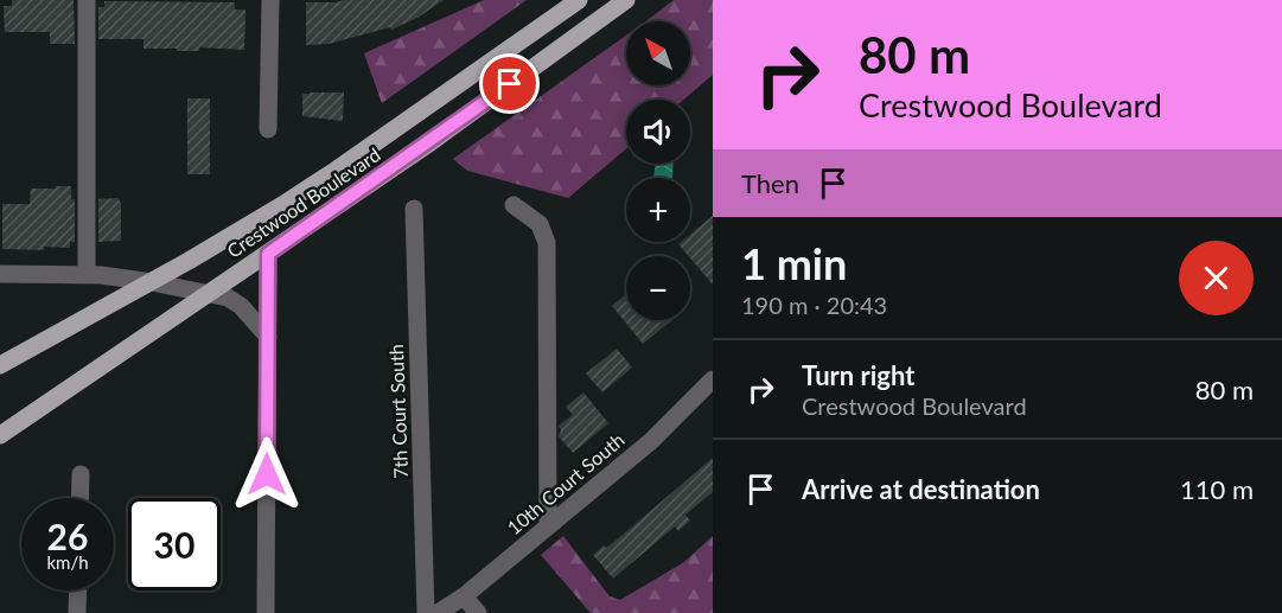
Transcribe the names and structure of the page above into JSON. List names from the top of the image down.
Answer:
{
  "streets": {
    "main road": ["Crestwood Boulevard"],
    "street": ["7th Court South", "10th Court South"]
  },
  "north": "top left",
  "page": {
    "turn": ["80 m", "Crestwood Boulevard"],
    "map_buttons": ["+", "−"],
    "then": "Then",
    "heading": ["1 min", "190 m · 20:43"],
    "list": [
      {
        "name": "Turn right",
        "note": "Crestwood Boulevard",
        "value": "80 m"
      },
      {
        "name": "Arrive at destination",
        "value": "110 m"
      }
    ],
    "speed": "26 km/h",
    "limit": "30"
  }
}
